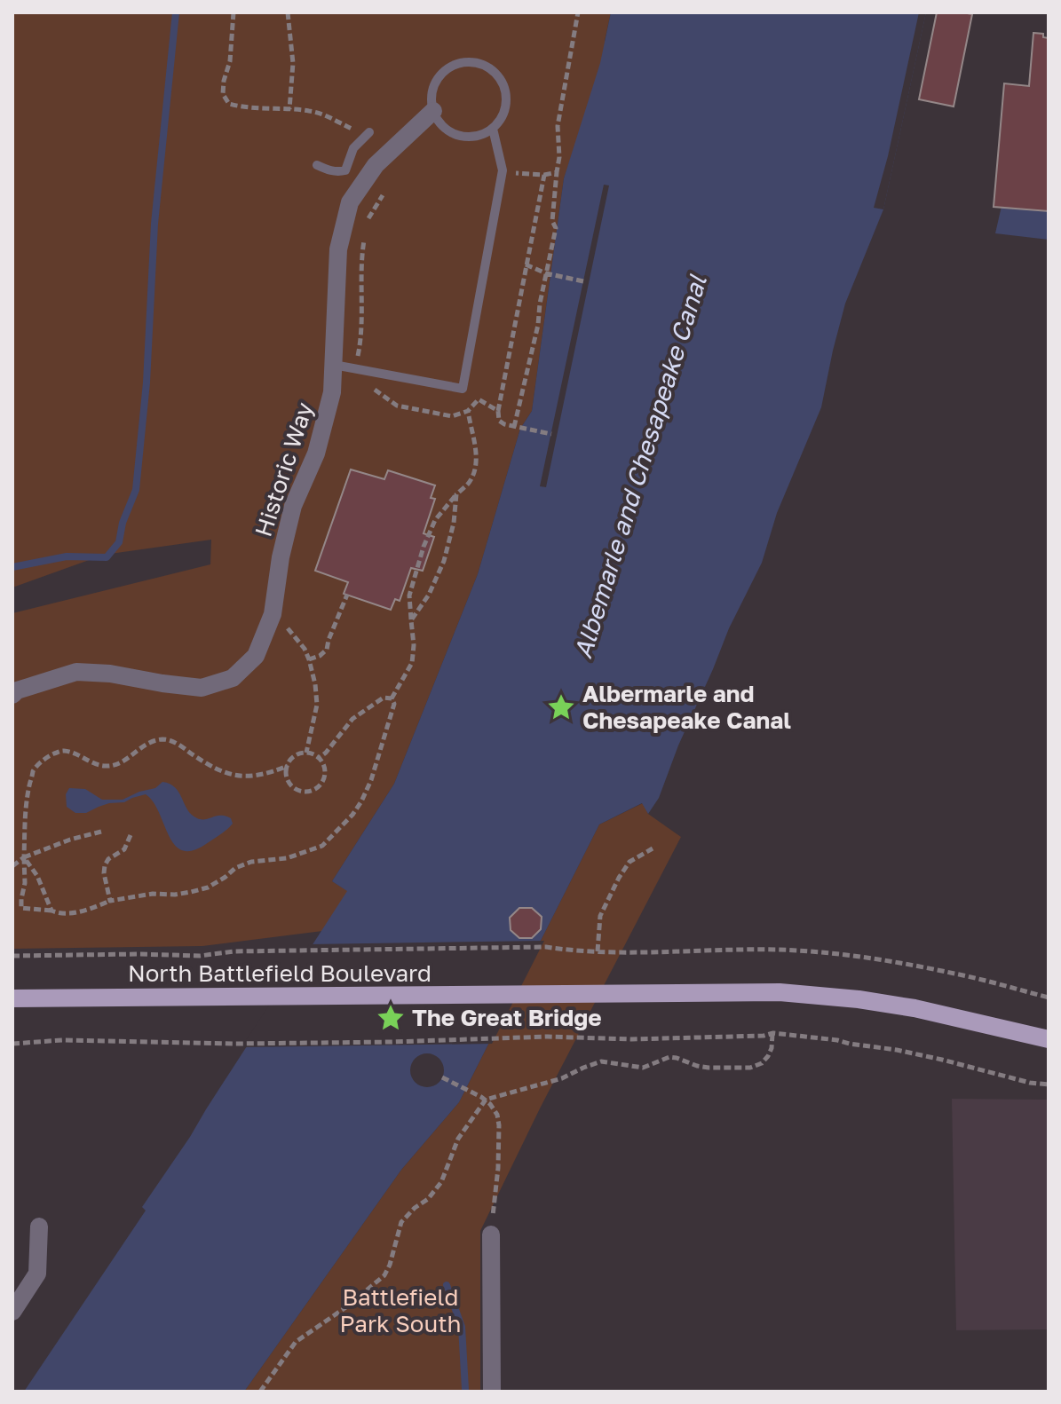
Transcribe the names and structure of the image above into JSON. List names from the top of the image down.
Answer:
{
  "streets": {
    "main road": ["North Battlefield Boulevard"],
    "street": ["Historic Way"]
  },
  "water": ["Albemarle and Chesapeake Canal"],
  "parks": ["Battlefield Park South"],
  "places": {
    "place": ["Albermarle and Chesapeake Canal", "The Great Bridge"]
  }
}
